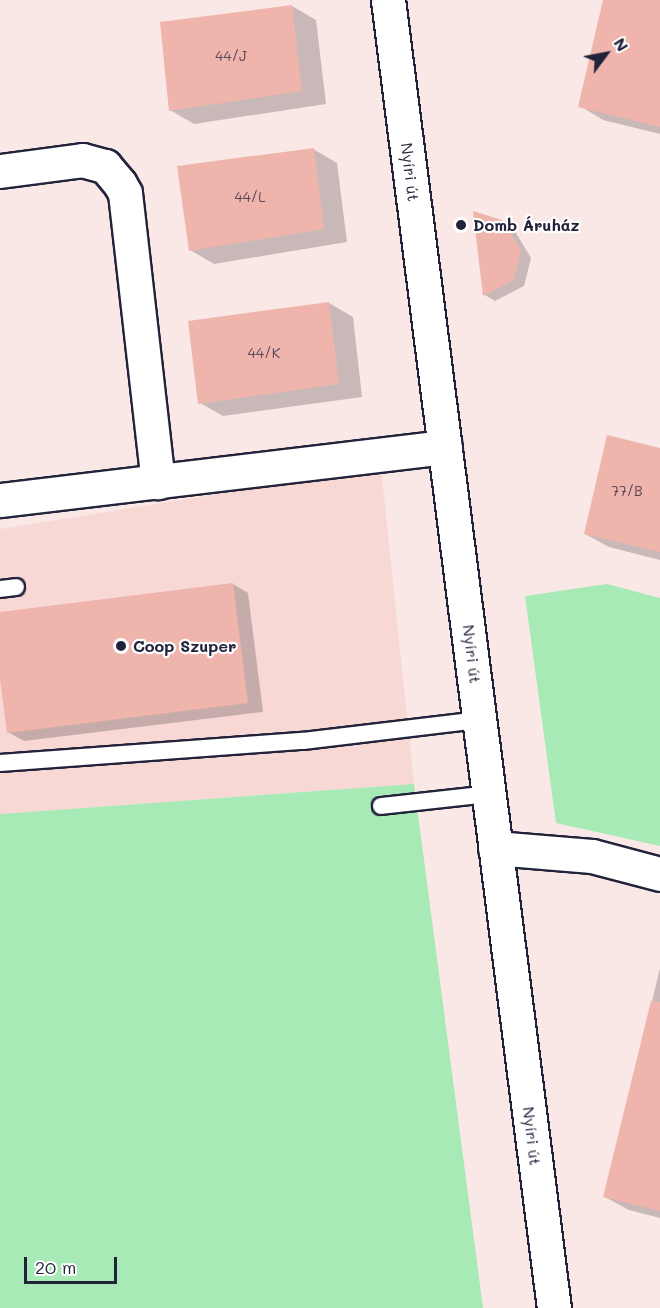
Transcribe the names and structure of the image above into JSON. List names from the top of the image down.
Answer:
{
  "streets": {
    "street": ["Nyíri út"]
  },
  "places": ["Domb Áruház", "Coop Szuper"],
  "house_numbers": [
    "44/J",
    "44/L",
    "44/K",
    "77/B"
  ],
  "scale_bar": "20 m",
  "north": "top right"
}
